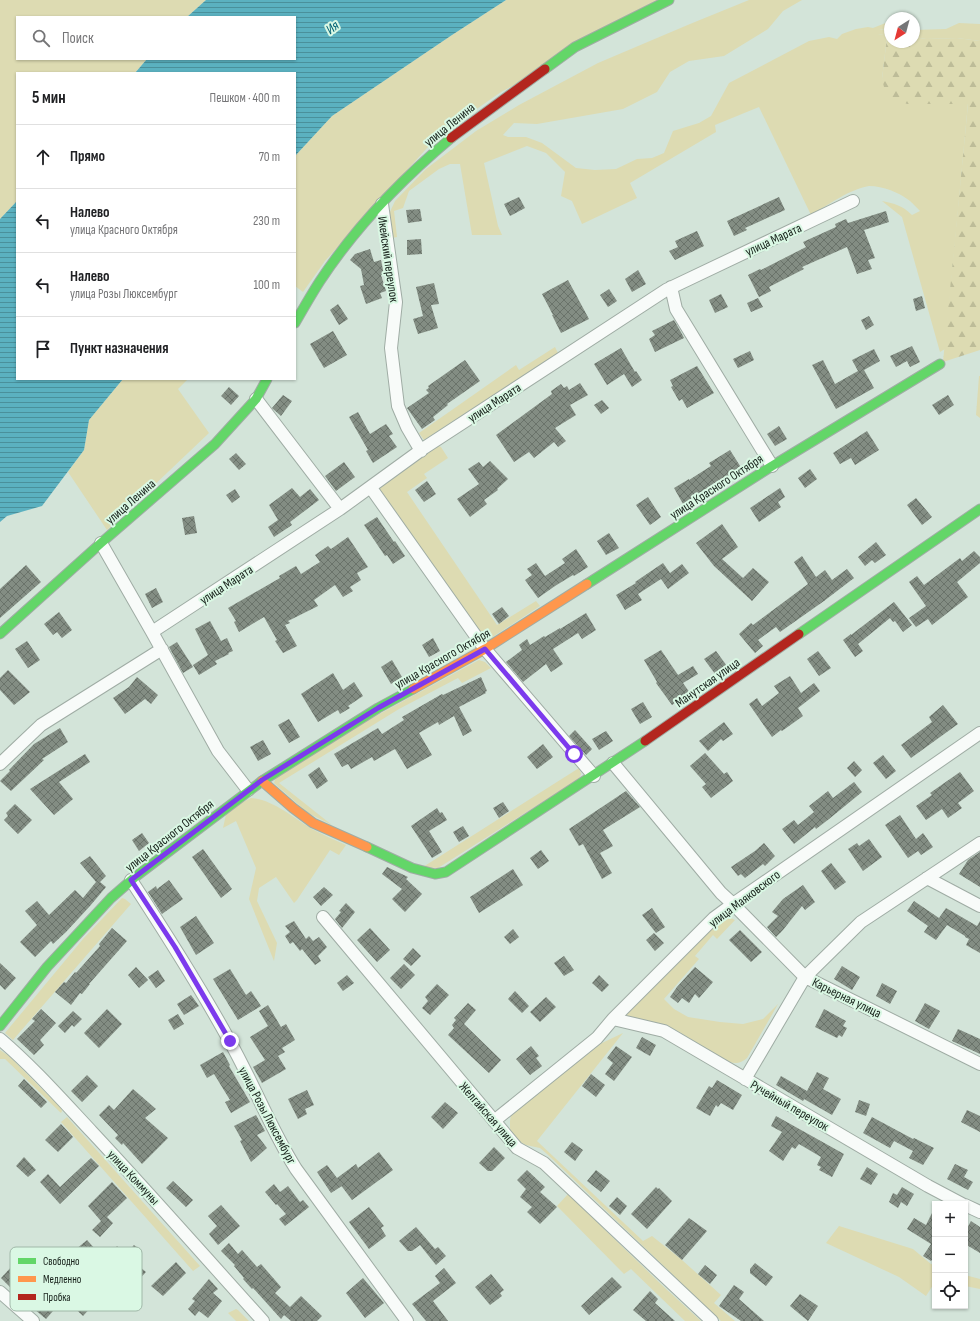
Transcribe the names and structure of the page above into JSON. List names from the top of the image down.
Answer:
{
  "streets": {
    "street": [
      "улица Ленина",
      "улица Марата",
      "Икейский переулок",
      "улица Красного Октября",
      "Манутская улица",
      "улица Маяковского",
      "Карьерная улица",
      "Ручейный переулок",
      "Желгайская улица",
      "улица Розы Люксембург",
      "улица Коммуны"
    ]
  },
  "crossings": [
    ["улица Ленина", "Икейский переулок"],
    ["улица Марата", "Икейский переулок"],
    ["улица Красного Октября", "Манутская улица"],
    ["улица Красного Октября", "улица Розы Люксембург"],
    ["Манутская улица", "Карьерная улица"],
    ["улица Маяковского", "Карьерная улица"],
    ["улица Маяковского", "Ручейный переулок"],
    ["улица Маяковского", "Желгайская улица"]
  ],
  "water": ["Ия"],
  "legend": ["Свободно", "Медленно", "Пробка"],
  "north": "bottom left",
  "page": {
    "search": "Поиск",
    "heading": ["5 мин", "Пешком · 400 m"],
    "list": [
      ["Прямо", "70 m"],
      ["Налево", "улица Красного Октября", "230 m"],
      ["Налево", "улица Розы Люксембург", "100 m"],
      "Пункт назначения"
    ],
    "map_buttons": ["+", "−"]
  }
}
